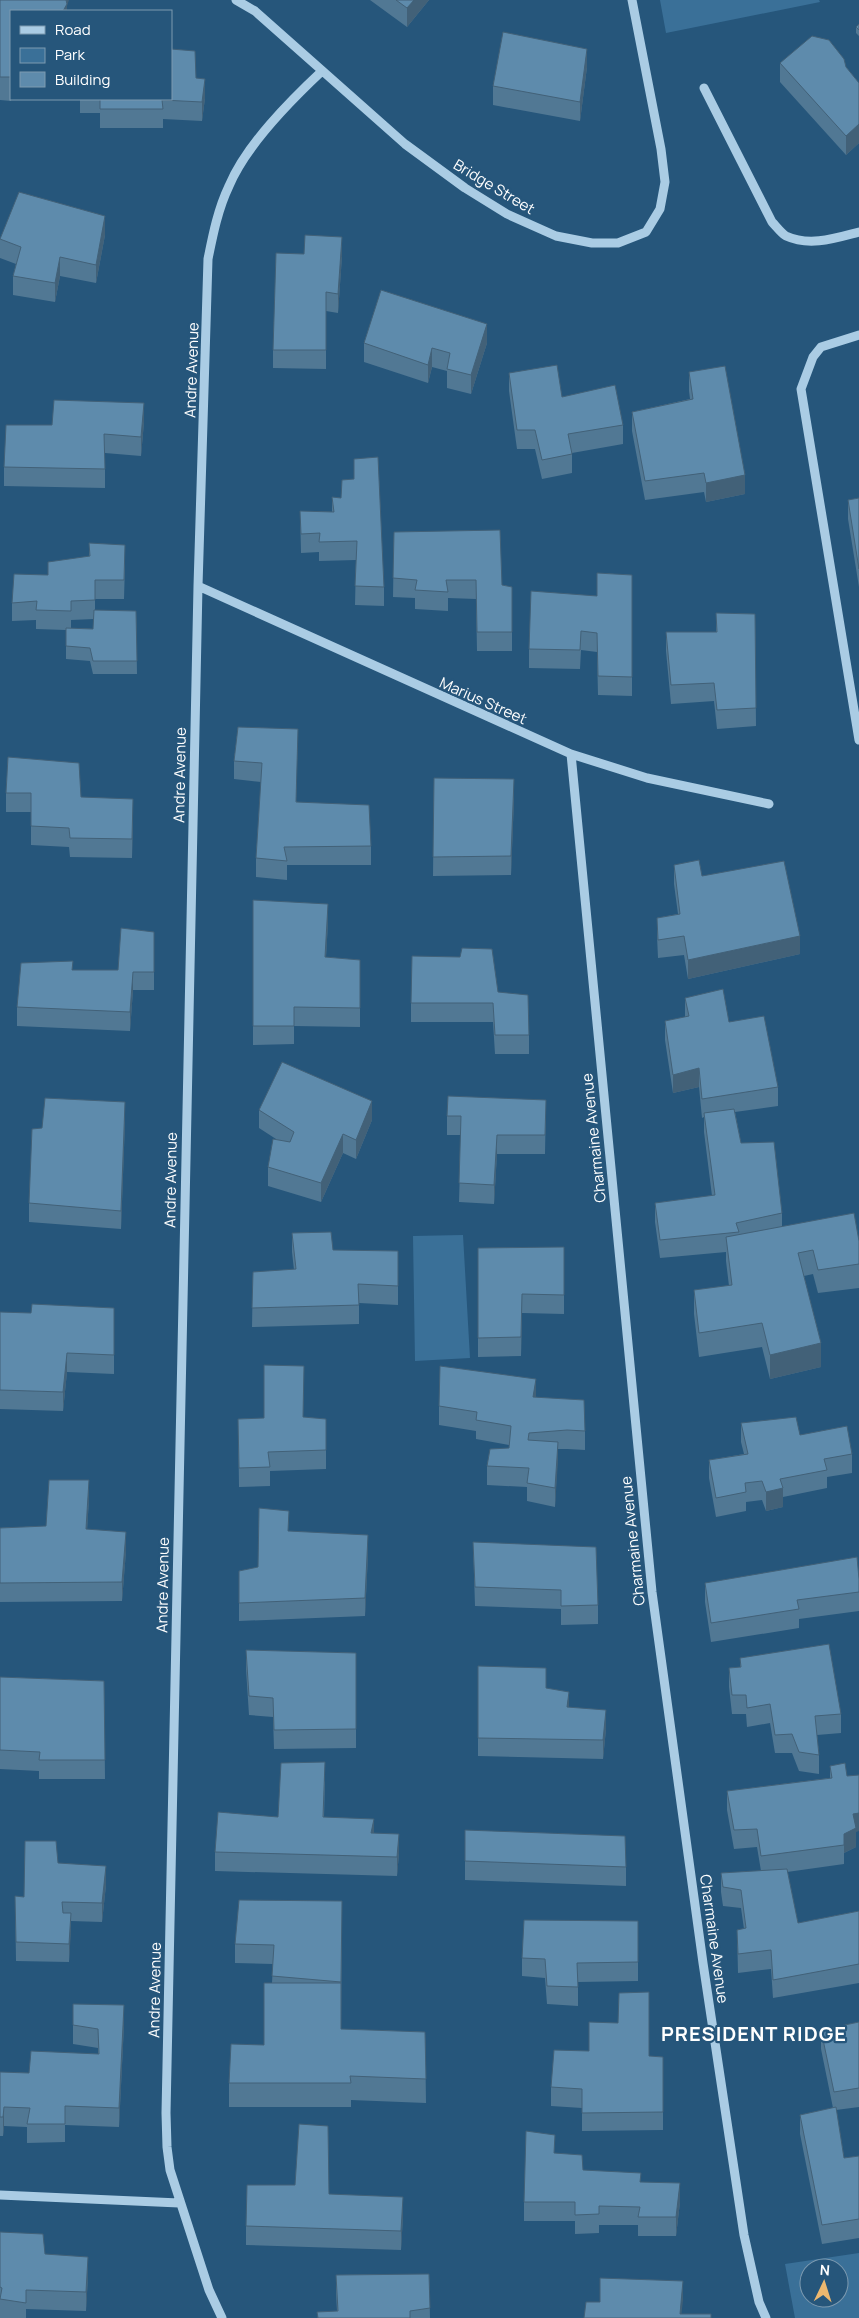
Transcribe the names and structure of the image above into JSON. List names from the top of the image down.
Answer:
{
  "streets": {
    "street": [
      "Bridge Street",
      "Andre Avenue",
      "Marius Street",
      "Charmaine Avenue"
    ]
  },
  "crossings": [
    ["Bridge Street", "Andre Avenue"],
    ["Andre Avenue", "Marius Street"],
    ["Marius Street", "Charmaine Avenue"]
  ],
  "districts": ["PRESIDENT RIDGE"],
  "legend": ["Road", "Park", "Building"],
  "north": "top"
}
